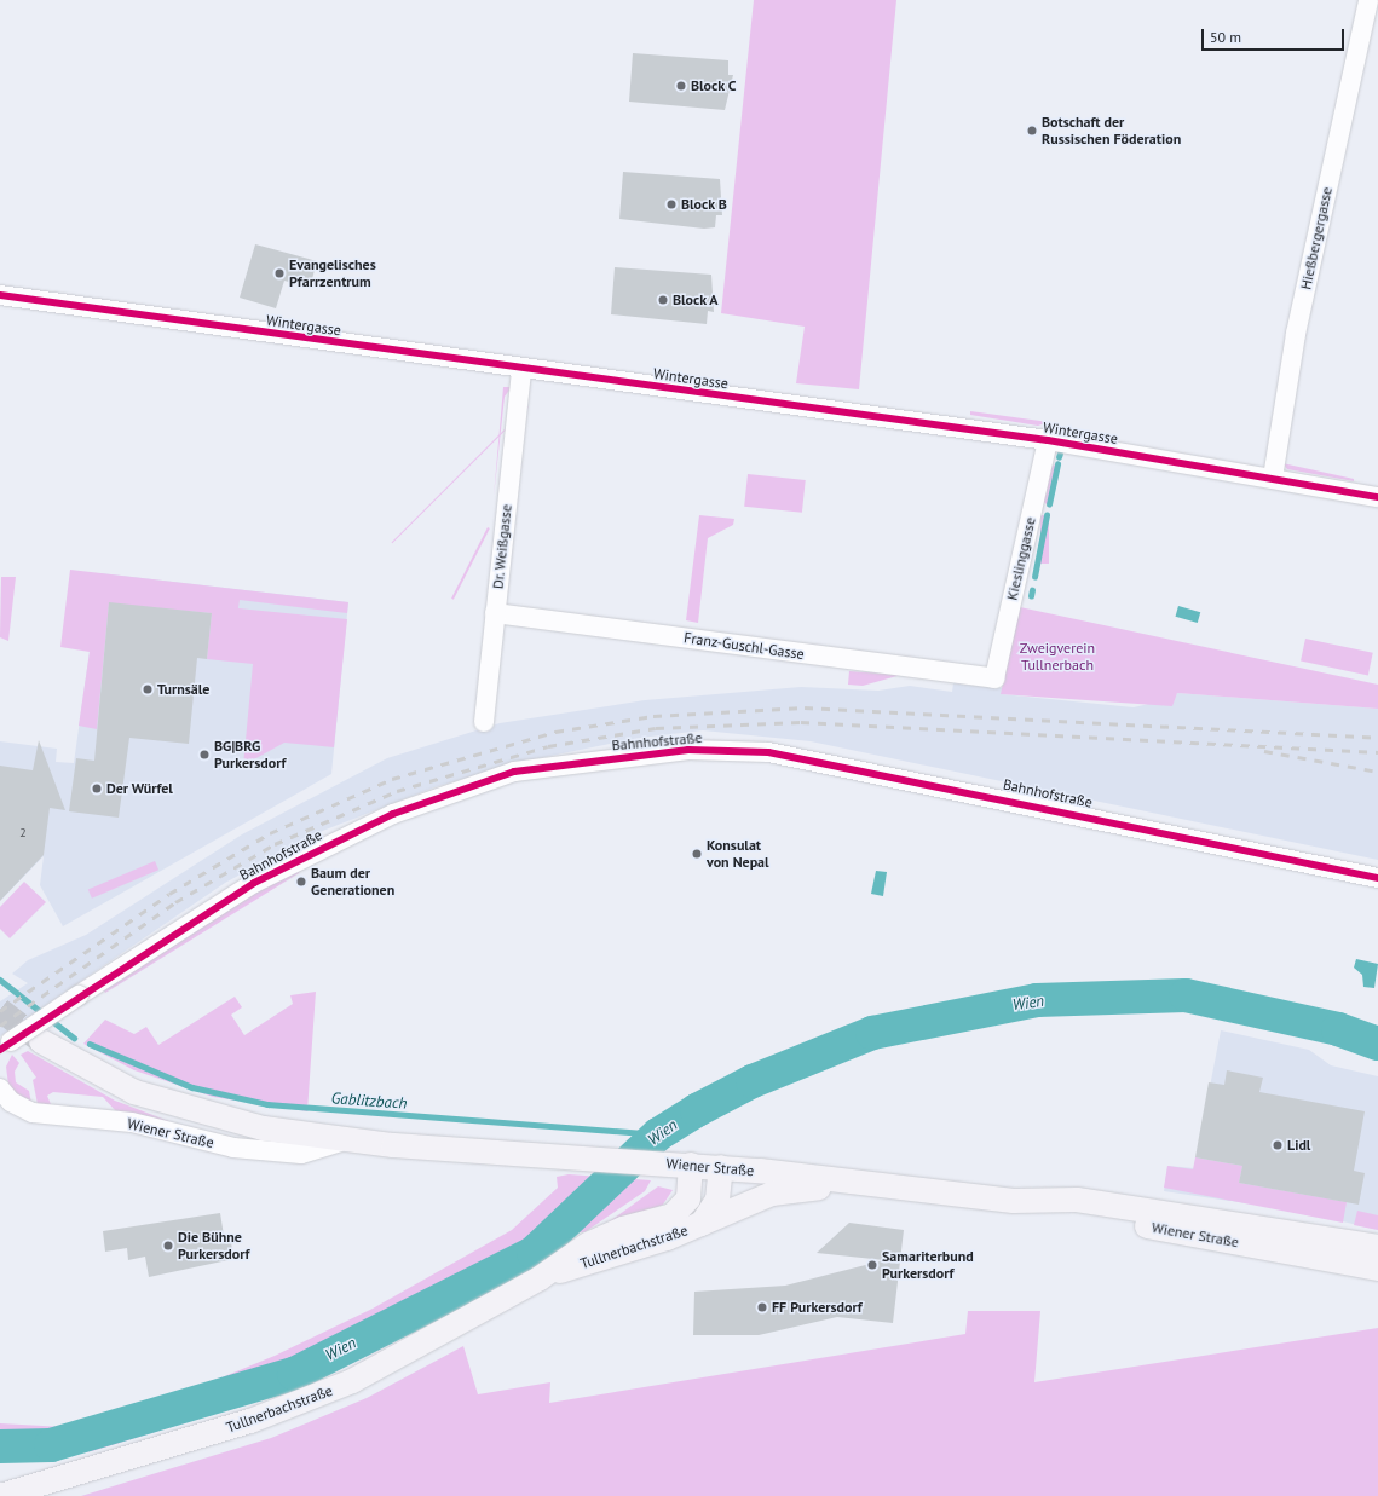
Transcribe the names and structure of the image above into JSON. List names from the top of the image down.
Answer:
{
  "streets": {
    "main road": ["Wiener Straße", "Tullnerbachstraße"],
    "street": [
      "Hießbergergasse",
      "Wintergasse",
      "Dr. Weißgasse",
      "Kieslinggasse",
      "Franz-Guschl-Gasse",
      "Bahnhofstraße"
    ]
  },
  "crossings": [
    ["Hießbergergasse", "Wintergasse"],
    ["Wintergasse", "Dr. Weißgasse"],
    ["Wintergasse", "Kieslinggasse"],
    ["Dr. Weißgasse", "Franz-Guschl-Gasse"],
    ["Kieslinggasse", "Franz-Guschl-Gasse"],
    ["Wiener Straße", "Tullnerbachstraße"]
  ],
  "water": ["Wien", "Gablitzbach"],
  "parks": ["Zweigverein Tullnerbach"],
  "places": [
    "Block C",
    "Botschaft der Russischen Föderation",
    "Block B",
    "Evangelisches Pfarrzentrum",
    "Block A",
    "Turnsäle",
    "BG|BRG Purkersdorf",
    "Der Würfel",
    "Konsulat von Nepal",
    "Baum der Generationen",
    "Lidl",
    "Die Bühne Purkersdorf",
    "Samariterbund Purkersdorf",
    "FF Purkersdorf"
  ],
  "house_numbers": ["2"],
  "scale_bar": "50 m"
}
